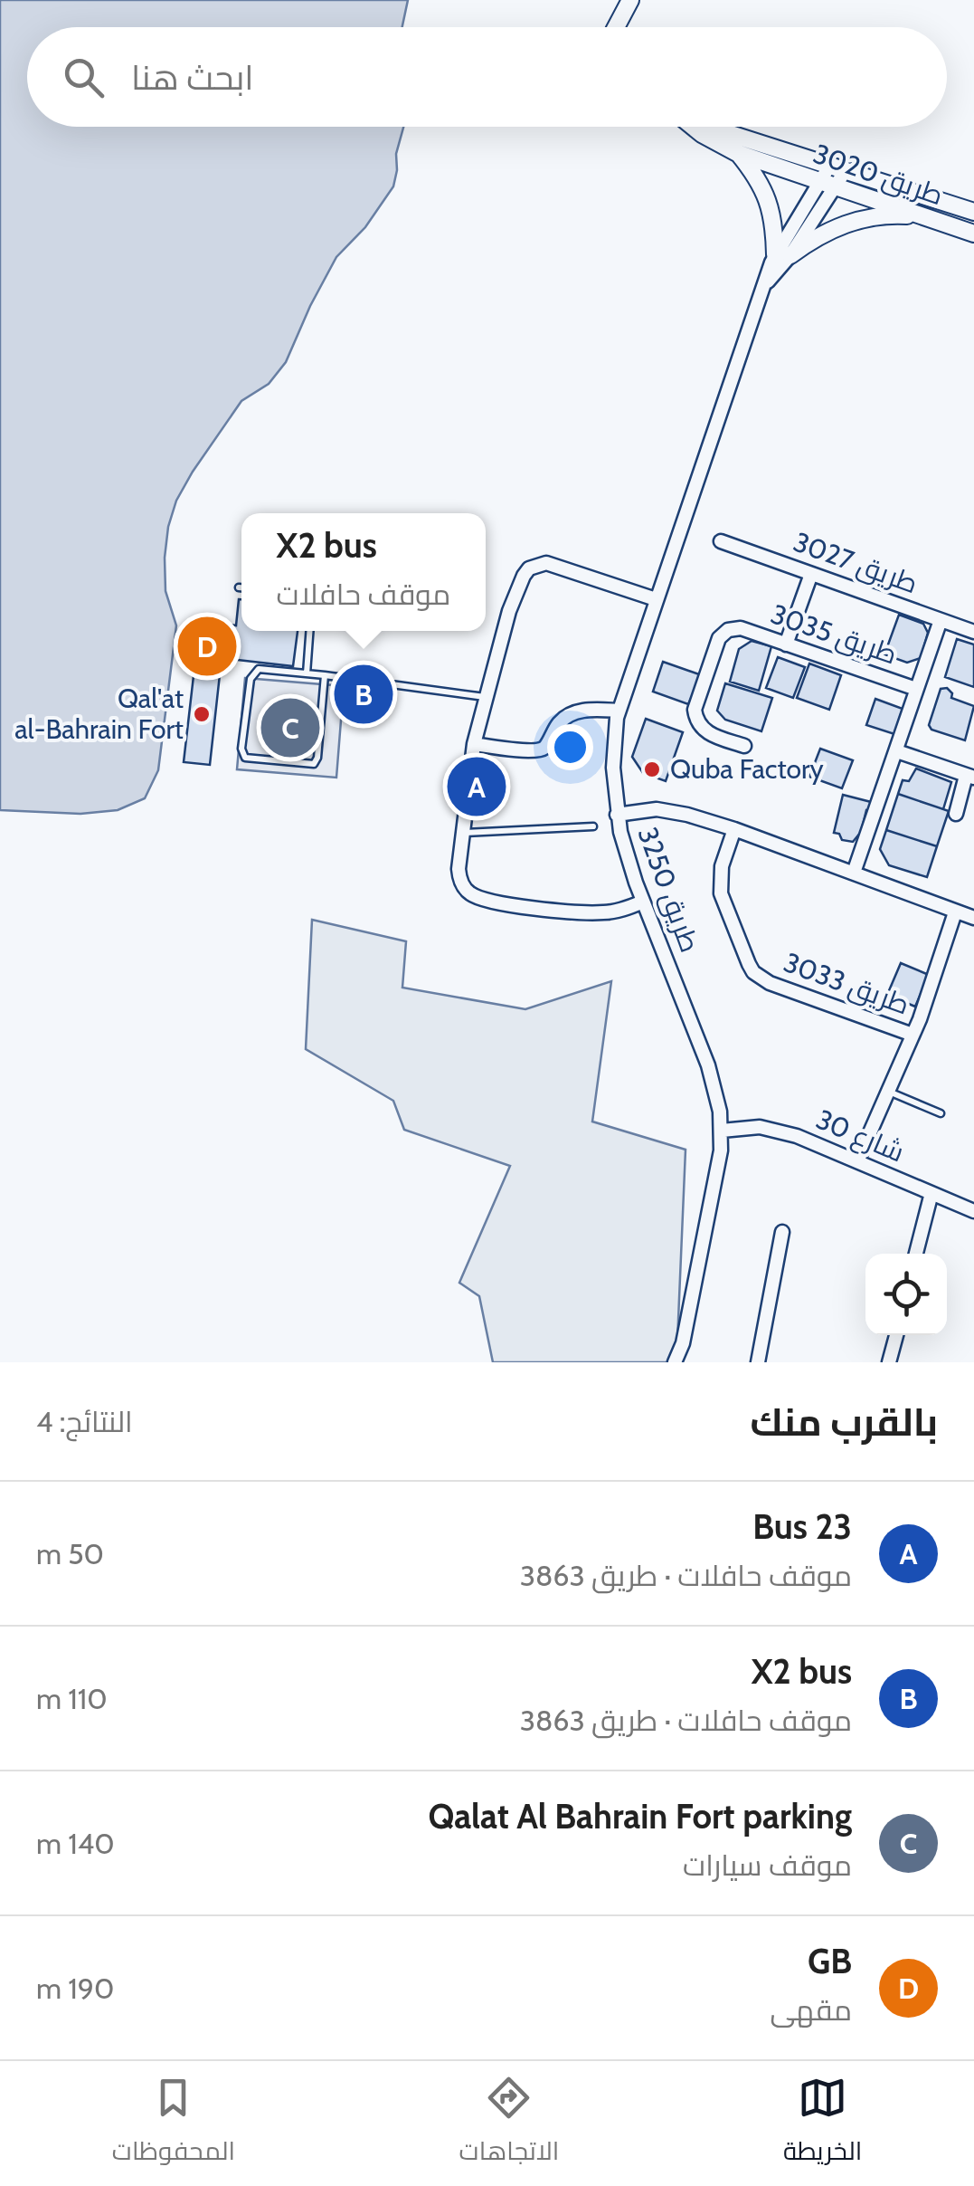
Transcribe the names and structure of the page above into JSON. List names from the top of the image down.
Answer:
{
  "streets": {
    "street": [
      "طريق 3020",
      "طريق 3027",
      "طريق 3035",
      "طريق 3250",
      "طريق 3033",
      "شارع 30"
    ]
  },
  "crossings": [
    ["طريق 3020", "طريق 3250"],
    ["طريق 3027", "طريق 3035"],
    ["طريق 3250", "شارع 30"],
    ["طريق 3033", "شارع 30"]
  ],
  "places": ["Qal'at al-Bahrain Fort", "Quba Factory"],
  "page": {
    "search": "ابحث هنا",
    "popup": ["X2 bus", "موقف حافلات"],
    "pins": [
      "D",
      "B",
      "C",
      "A"
    ],
    "heading": ["بالقرب منك", "النتائج: 4"],
    "list": [
      {
        "mark": "A",
        "name": "Bus 23",
        "note": "موقف حافلات · طريق 3863",
        "value": "50 m"
      },
      {
        "mark": "B",
        "name": "X2 bus",
        "note": "موقف حافلات · طريق 3863",
        "value": "110 m"
      },
      {
        "mark": "C",
        "name": "Qalat Al Bahrain Fort parking",
        "note": "موقف سيارات",
        "value": "140 m"
      },
      {
        "mark": "D",
        "name": "GB",
        "note": "مقهى",
        "value": "190 m"
      }
    ],
    "nav": ["الخريطة", "الاتجاهات", "المحفوظات"]
  }
}
